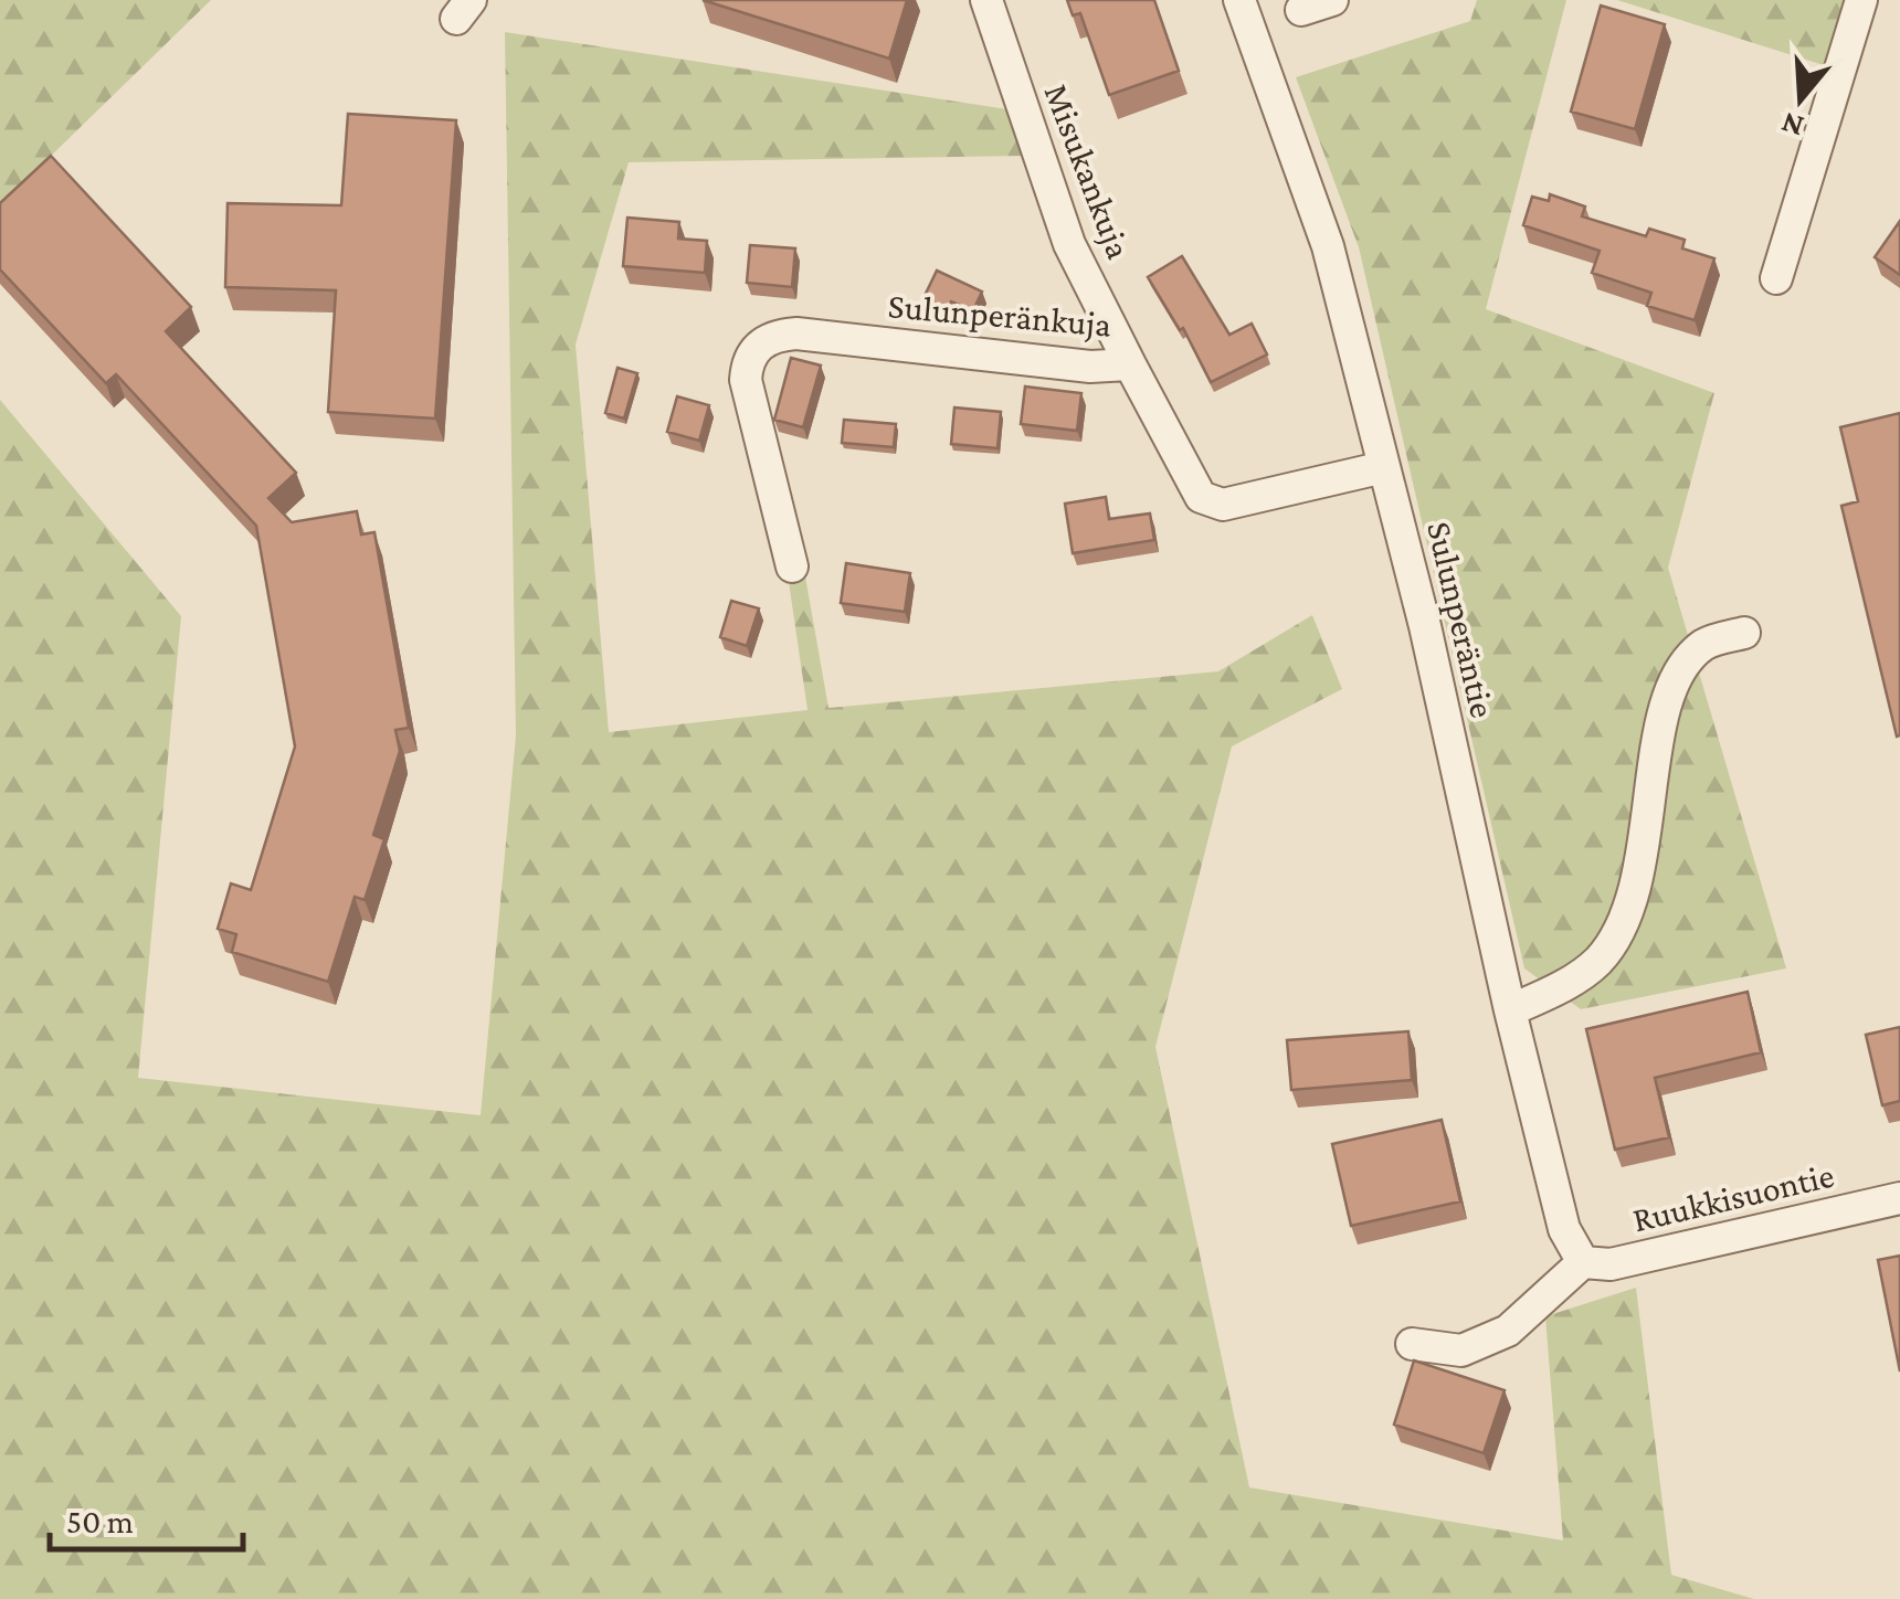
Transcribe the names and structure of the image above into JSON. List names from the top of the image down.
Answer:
{
  "streets": {
    "street": [
      "Misukankuja",
      "Sulunperänkuja",
      "Sulunperäntie",
      "Ruukkisuontie"
    ]
  },
  "crossings": [
    ["Misukankuja", "Sulunperänkuja"],
    ["Sulunperänkuja", "Sulunperäntie"],
    ["Sulunperäntie", "Ruukkisuontie"]
  ],
  "scale_bar": "50 m",
  "north": "bottom"
}
